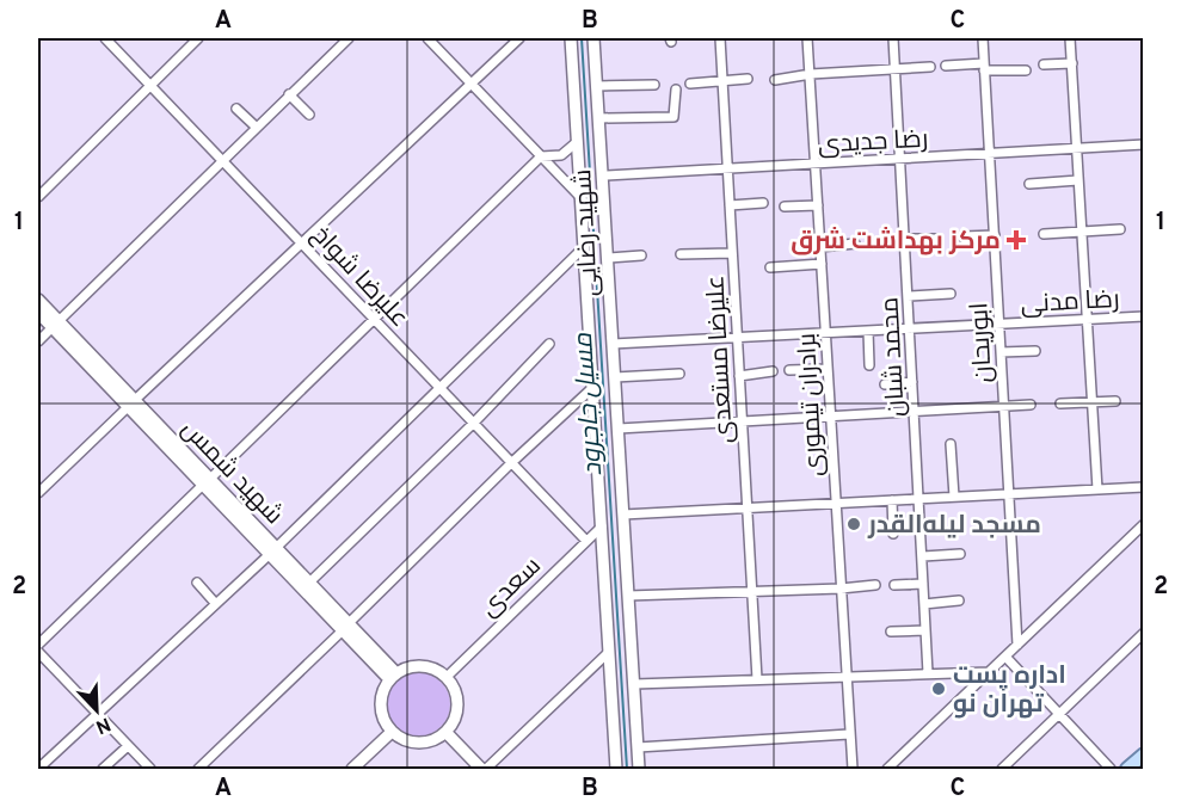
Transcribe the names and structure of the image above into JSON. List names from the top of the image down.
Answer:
{
  "streets": {
    "main road": ["شهید رضایی", "شهید شمس"],
    "street": [
      "رضا جدیدی",
      "علیرضا شواخ",
      "رضا مدنی",
      "ابوریحان",
      "محمد شبان",
      "علیرضا مستعدی",
      "برادران تیموری",
      "سعدی"
    ]
  },
  "crossings": [
    ["رضا جدیدی", "شهید رضایی"],
    ["رضا جدیدی", "ابوریحان"],
    ["رضا جدیدی", "محمد شبان"],
    ["رضا جدیدی", "علیرضا مستعدی"],
    ["رضا جدیدی", "برادران تیموری"],
    ["شهید رضایی", "رضا مدنی"],
    ["شهید رضایی", "سعدی"],
    ["علیرضا شواخ", "سعدی"],
    ["رضا مدنی", "ابوریحان"],
    ["رضا مدنی", "محمد شبان"],
    ["رضا مدنی", "علیرضا مستعدی"],
    ["رضا مدنی", "برادران تیموری"],
    ["شهید شمس", "سعدی"]
  ],
  "water": ["مسیل جاجرود"],
  "places": {
    "health": ["مرکز بهداشت شرق"],
    "other": ["مسجد لیله‌القدر", "اداره پست تهران نو"]
  },
  "north": "bottom right",
  "grid": {
    "columns": ["A", "B", "C"],
    "rows": ["1", "2"]
  }
}
